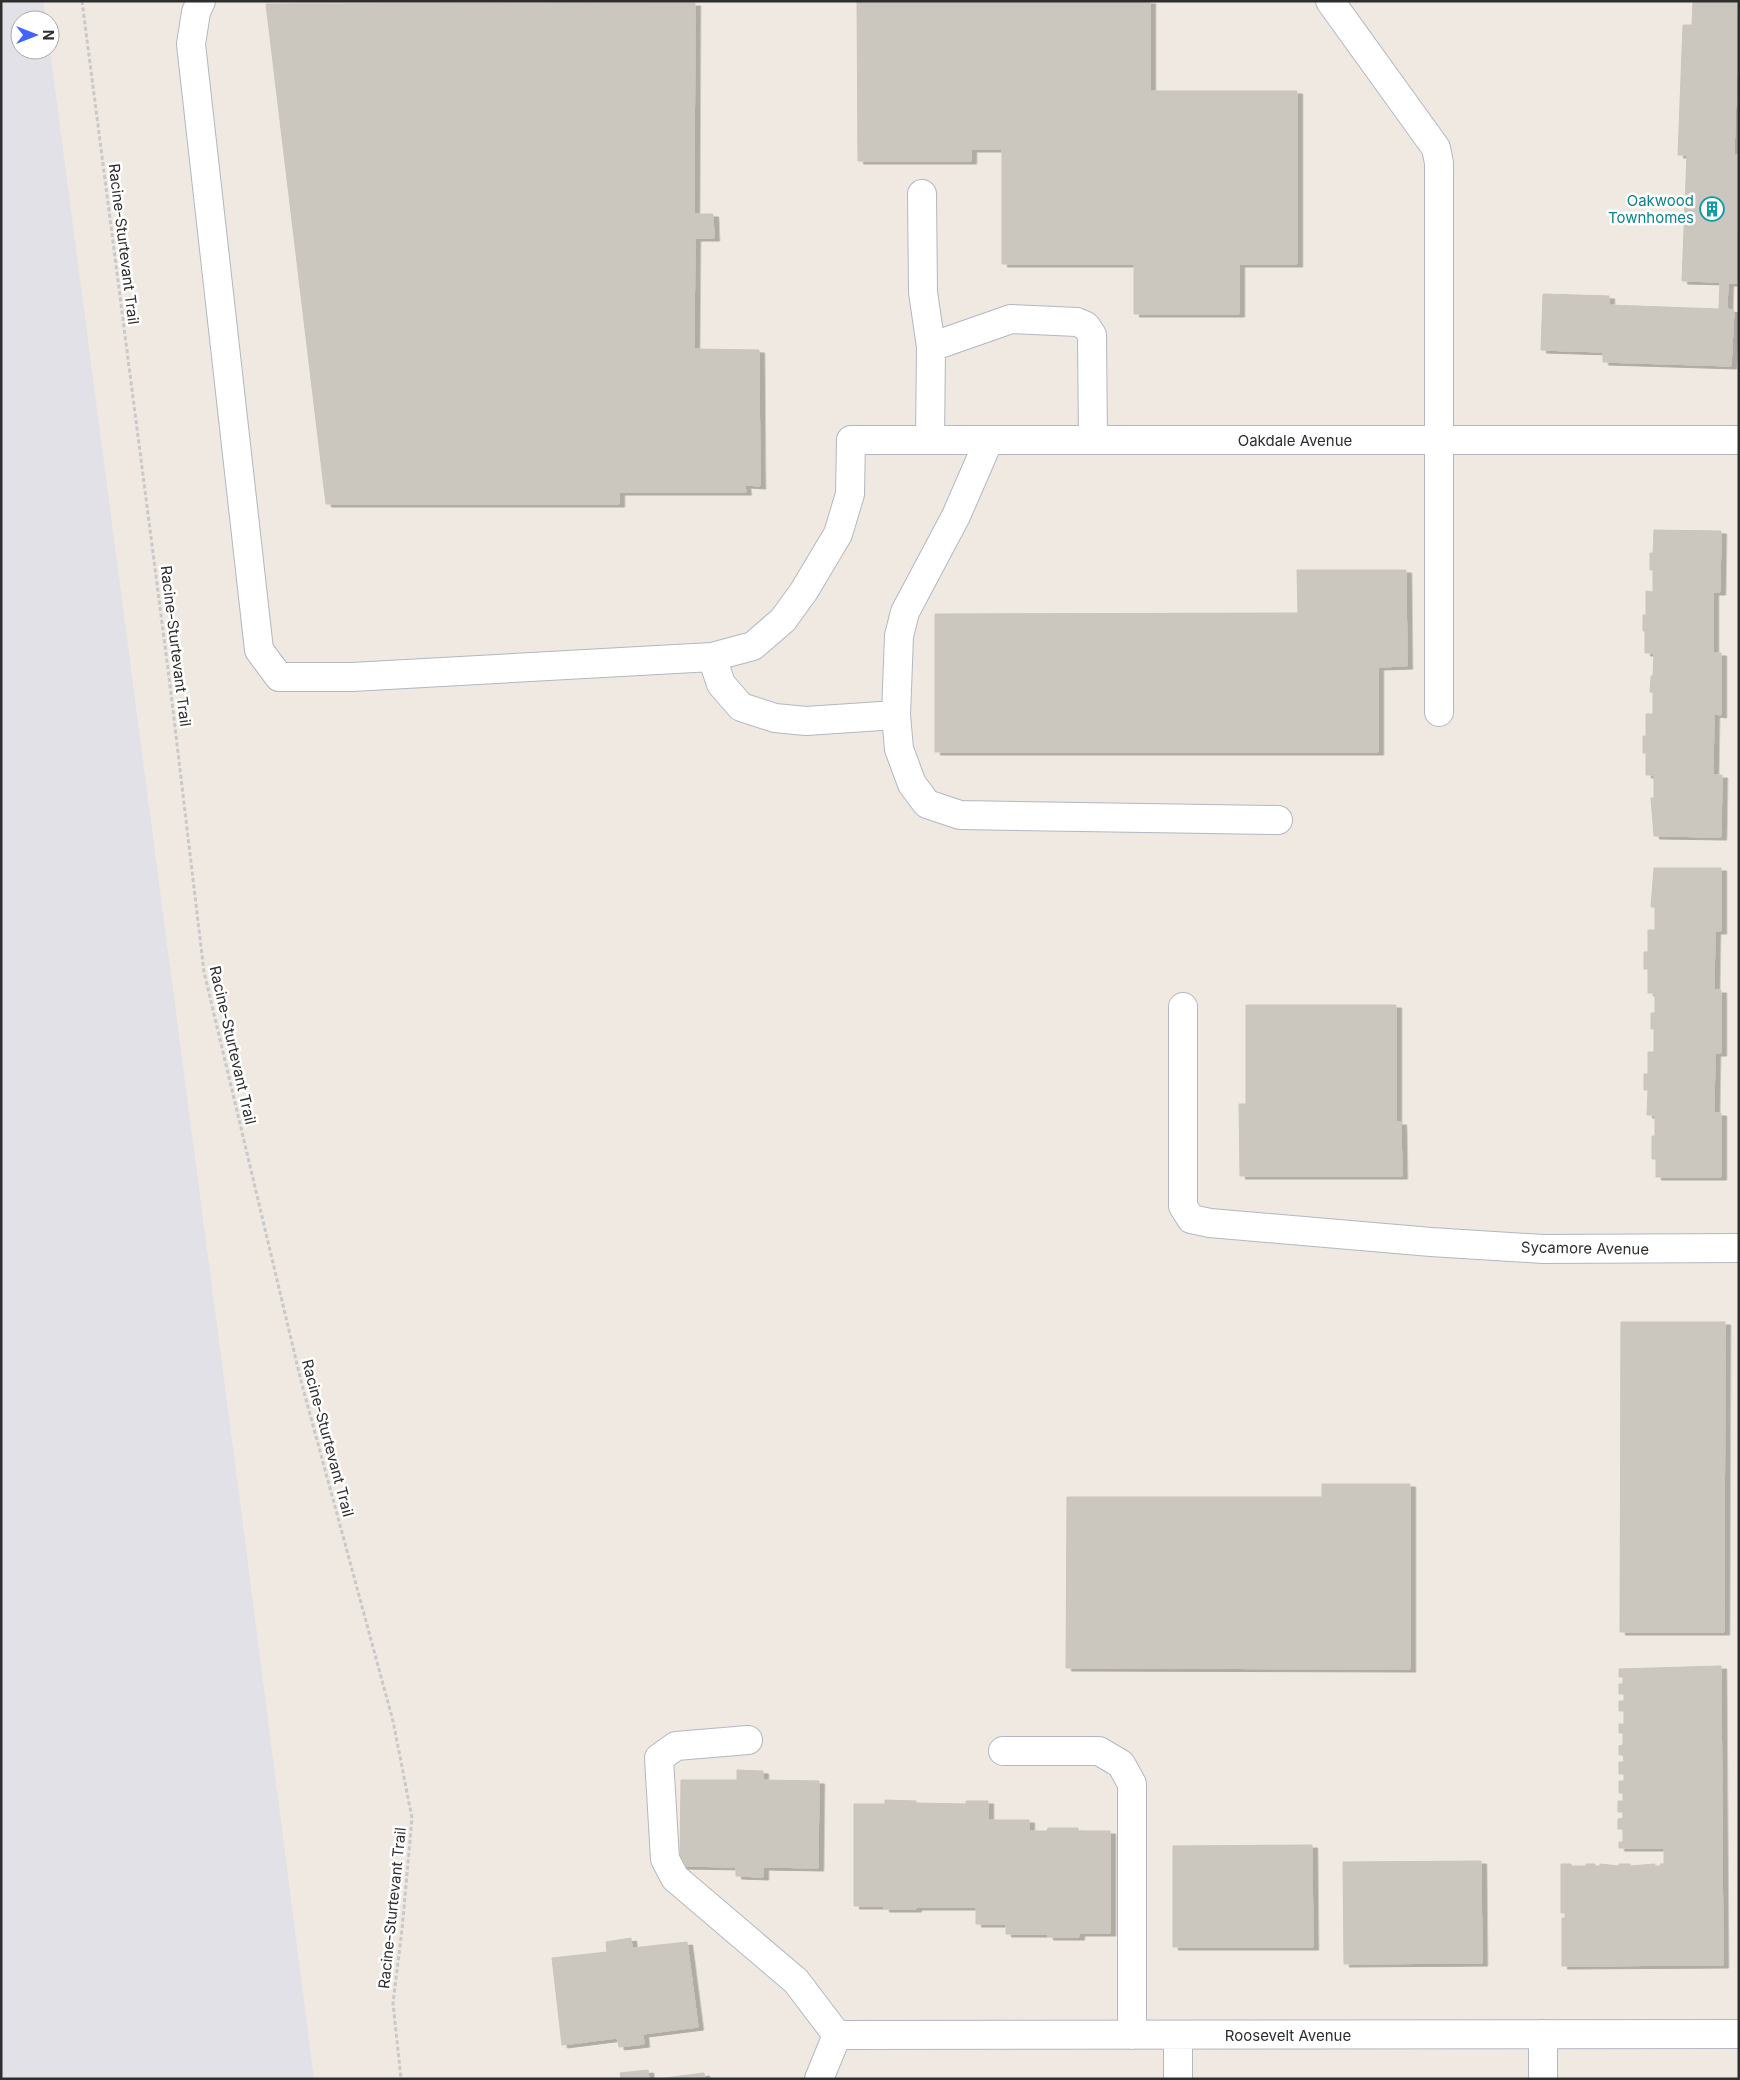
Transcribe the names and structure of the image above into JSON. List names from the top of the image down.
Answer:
{
  "streets": {
    "street": ["Oakdale Avenue", "Sycamore Avenue", "Roosevelt Avenue"],
    "path": ["Racine-Sturtevant Trail"]
  },
  "places": {
    "building": ["Oakwood Townhomes"]
  },
  "north": "right"
}
